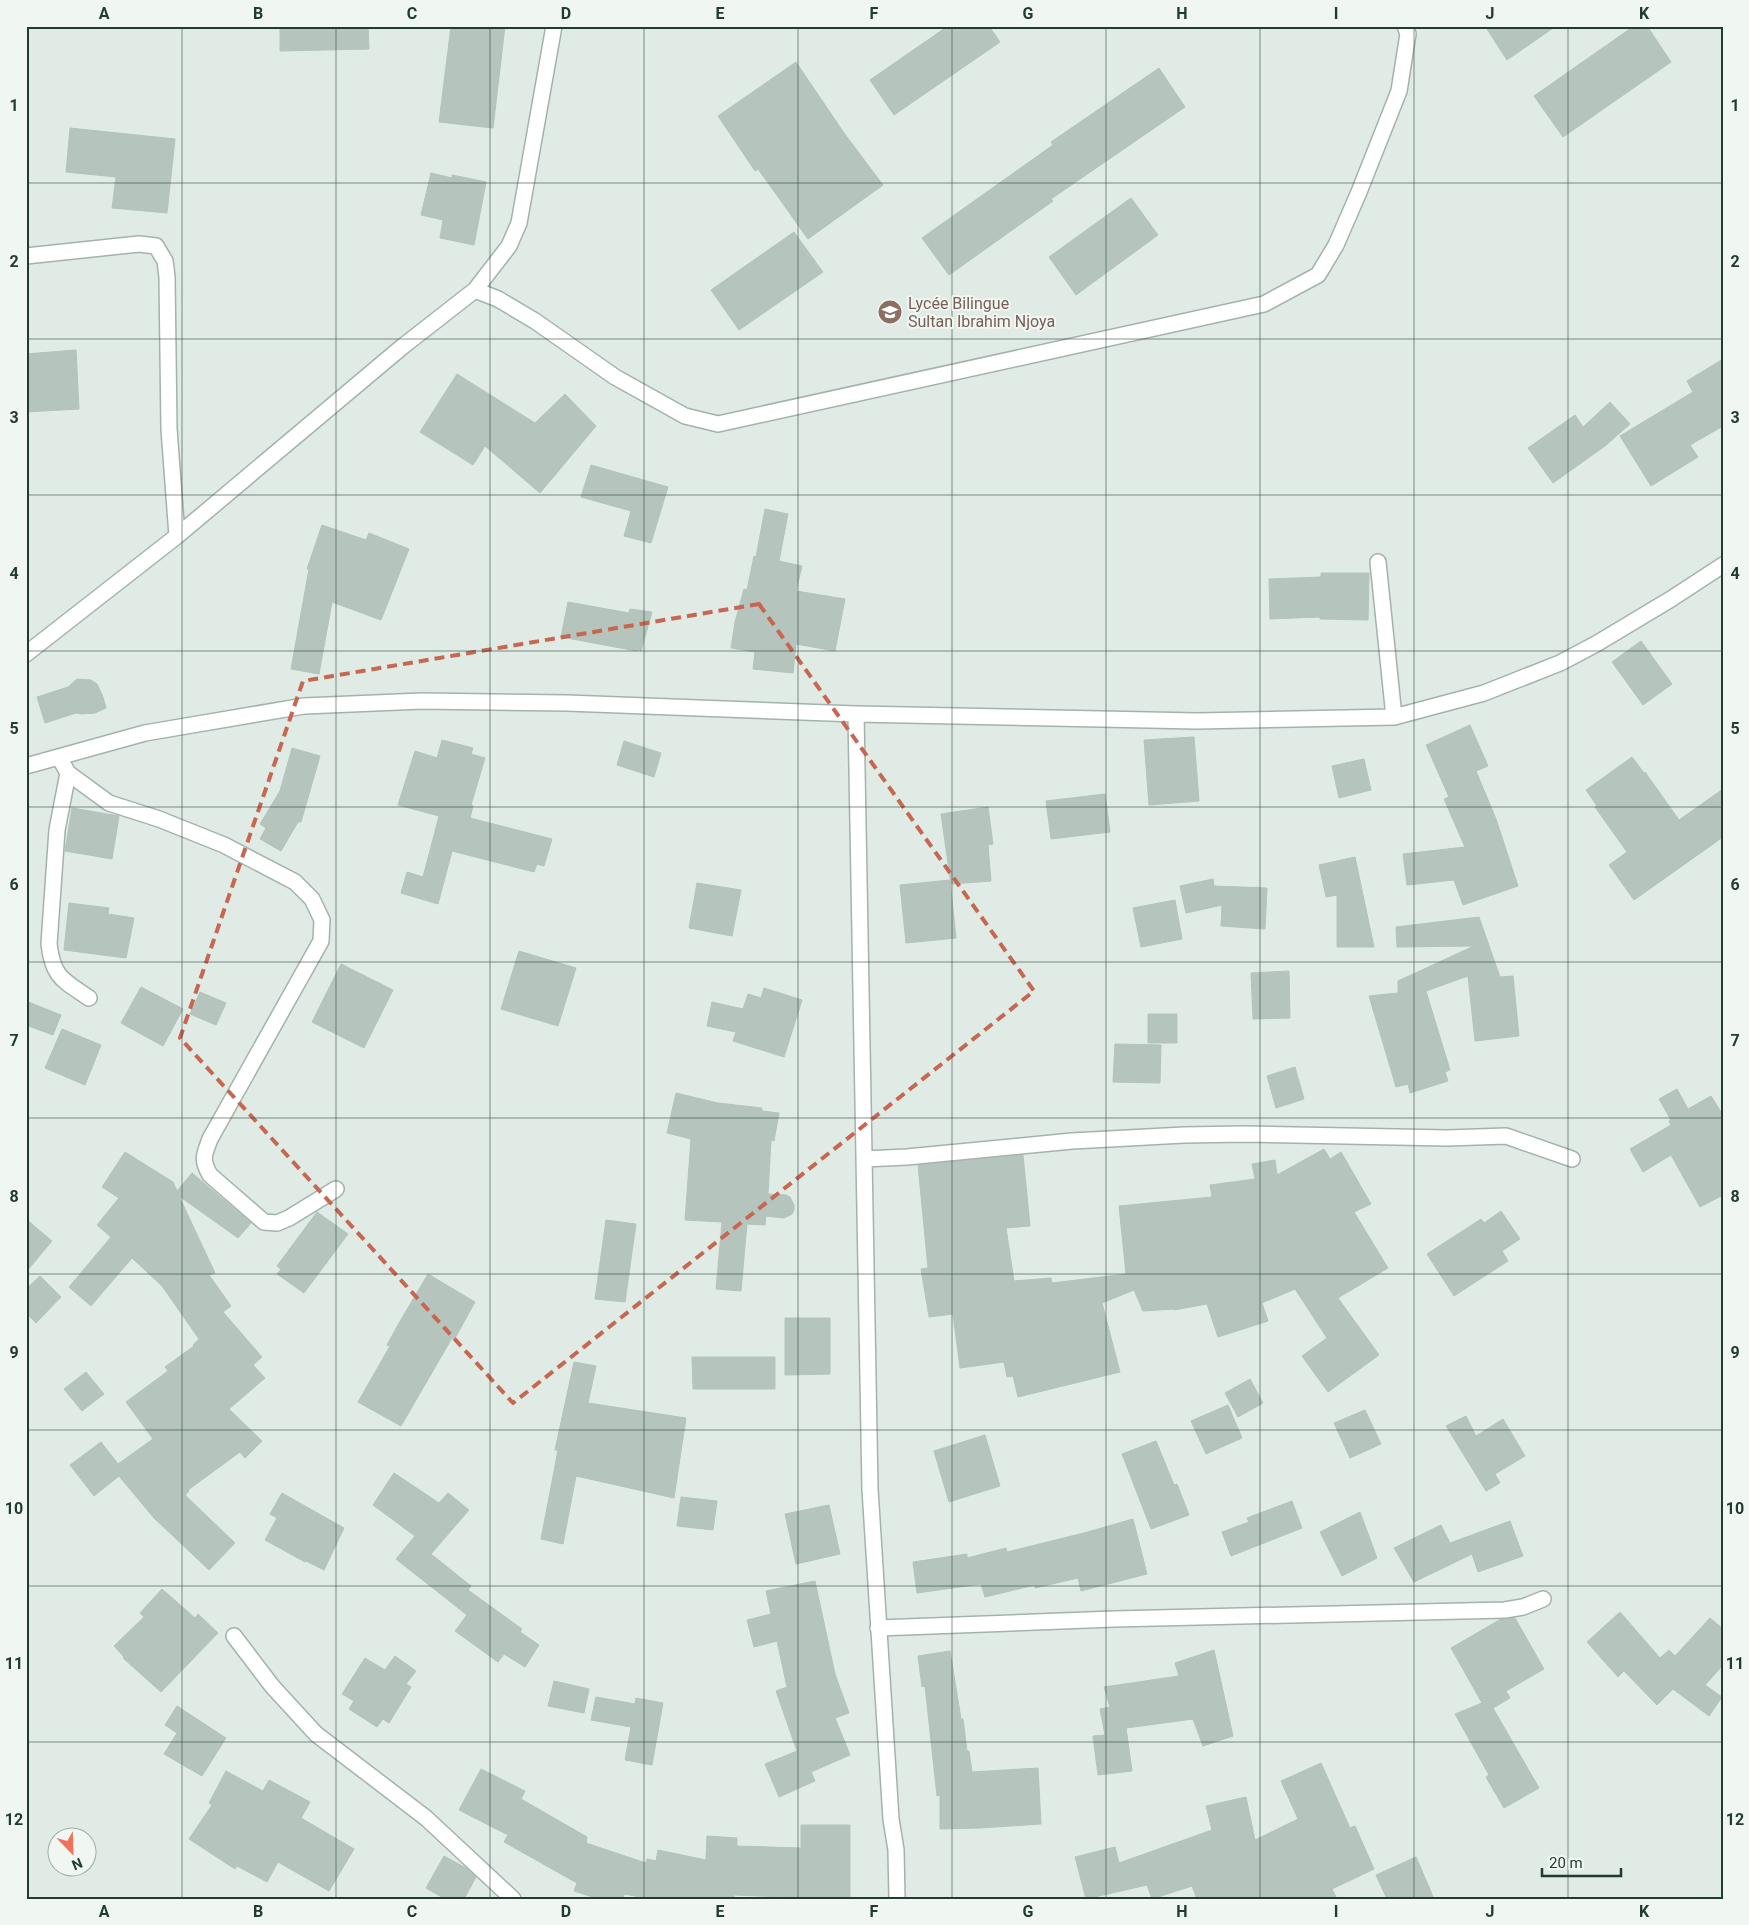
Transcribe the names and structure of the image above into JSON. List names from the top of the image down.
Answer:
{
  "places": {
    "school or university": ["Lycée Bilingue Sultan Ibrahim Njoya"]
  },
  "scale_bar": "20 m",
  "north": "bottom right",
  "grid": {
    "columns": [
      "A",
      "B",
      "C",
      "D",
      "E",
      "F",
      "G",
      "H",
      "I",
      "J",
      "K"
    ],
    "rows": [
      "1",
      "2",
      "3",
      "4",
      "5",
      "6",
      "7",
      "8",
      "9",
      "10",
      "11",
      "12"
    ]
  }
}
